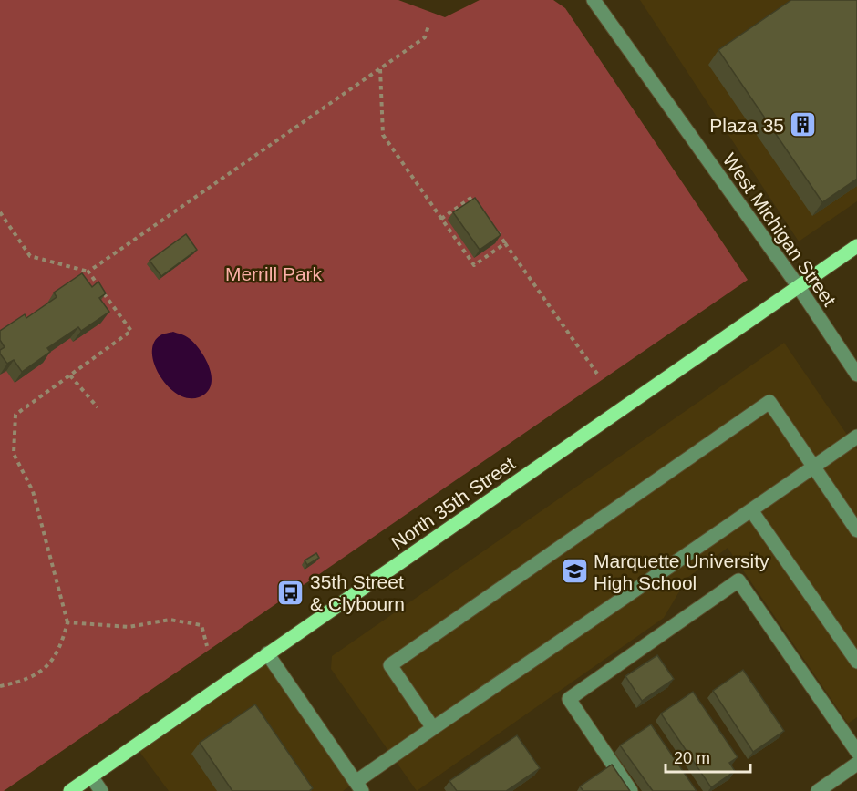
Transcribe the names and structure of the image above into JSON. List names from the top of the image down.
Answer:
{
  "streets": {
    "main road": ["North 35th Street"],
    "street": ["West Michigan Street"]
  },
  "crossings": [
    ["West Michigan Street", "North 35th Street"]
  ],
  "parks": ["Merrill Park"],
  "places": {
    "building": ["Plaza 35"],
    "school or university": ["Marquette University High School"],
    "bus stop": ["35th Street & Clybourn"]
  },
  "scale_bar": "20 m"
}
